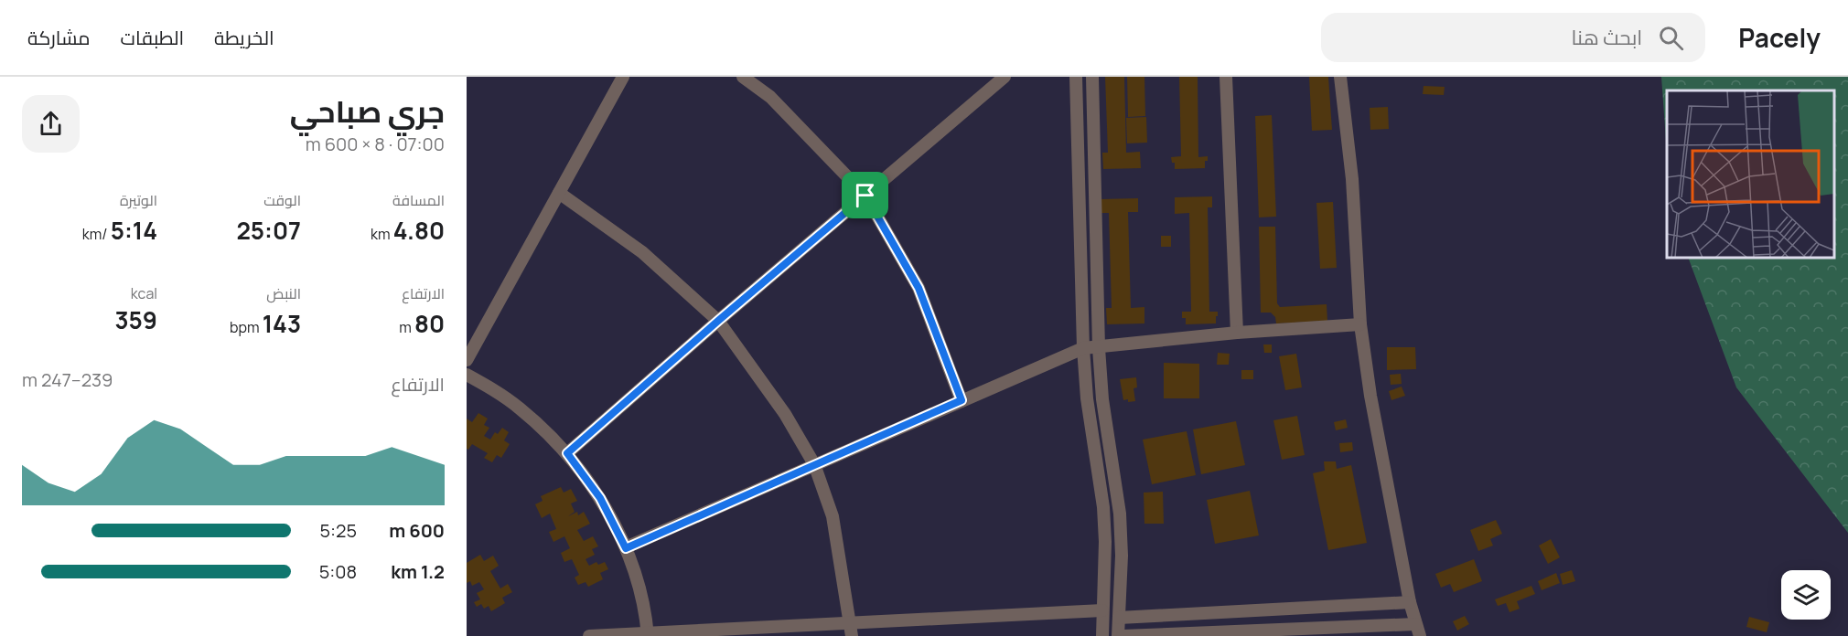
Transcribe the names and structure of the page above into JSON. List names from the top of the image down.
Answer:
{
  "page": {
    "header": "Pacely",
    "search": "ابحث هنا",
    "nav": ["الخريطة", "الطبقات", "مشاركة"],
    "heading": ["جري صباحي", "07:00 · 8 × 600 m"],
    "stats": [
      ["المسافة", "4.80 km"],
      ["الوقت", "25:07"],
      ["الوتيرة", "5:14 /km"],
      ["الارتفاع", "80 m"],
      ["النبض", "143 bpm"],
      ["kcal", "359"]
    ],
    "chart": ["الارتفاع", "239–247 m"],
    "list": [
      {
        "name": "600 m",
        "note": "5:25"
      },
      {
        "name": "1.2 km",
        "note": "5:08"
      }
    ]
  }
}
